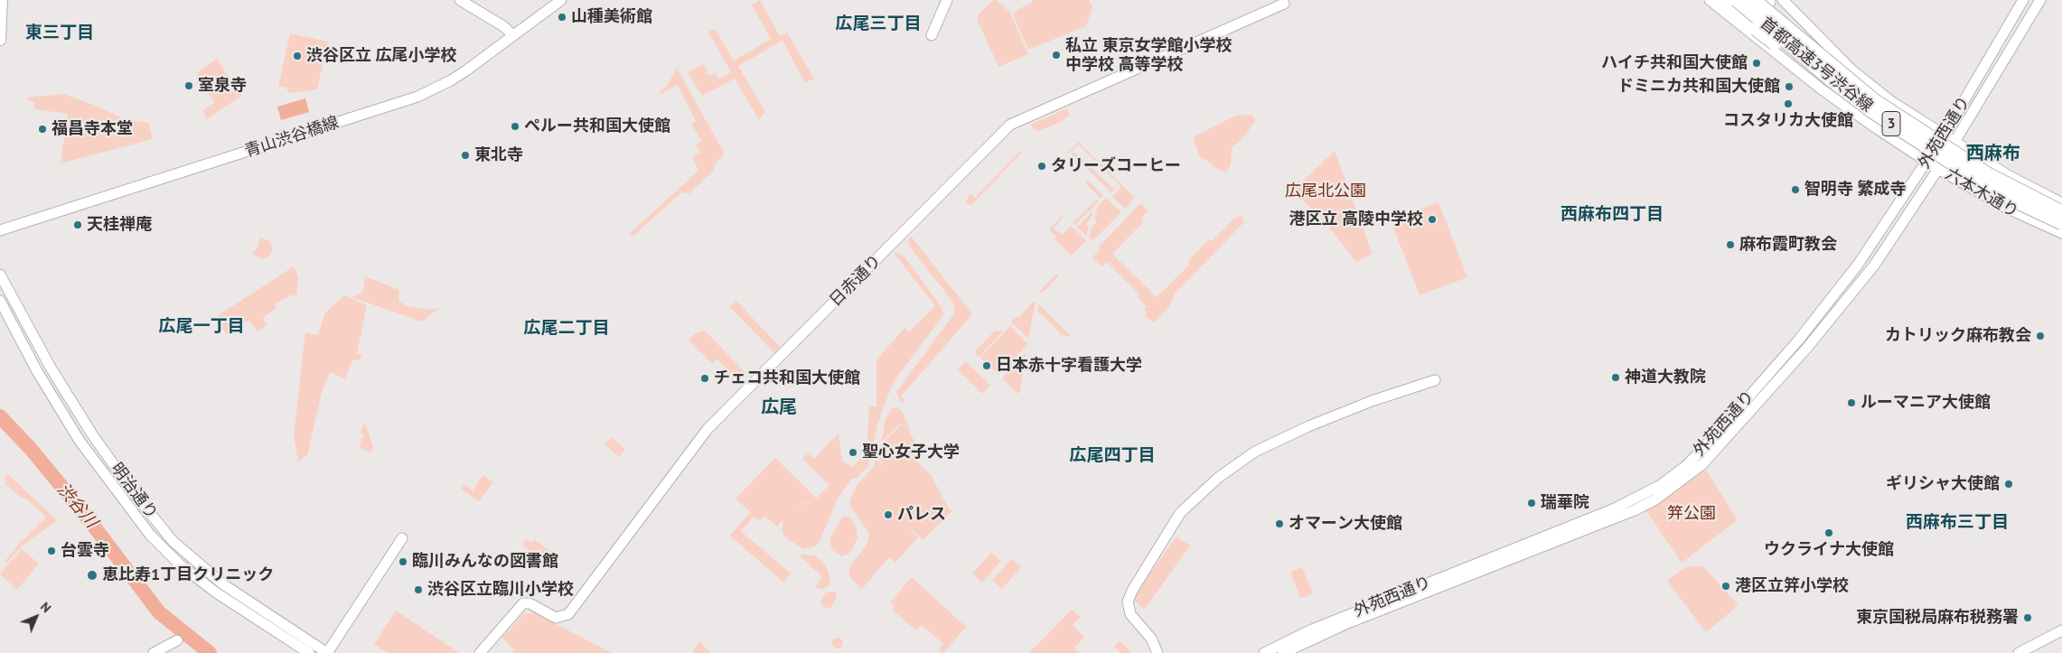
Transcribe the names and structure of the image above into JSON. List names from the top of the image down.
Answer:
{
  "streets": {
    "highway": ["首都高速3号渋谷線", "3"],
    "main road": [
      "外苑西通り",
      "青山渋谷橋線",
      "六本木通り",
      "日赤通り",
      "明治通り"
    ]
  },
  "crossings": [
    ["外苑西通り", "六本木通り"]
  ],
  "districts": [
    "広尾三丁目",
    "東三丁目",
    "西麻布",
    "西麻布四丁目",
    "広尾一丁目",
    "広尾二丁目",
    "広尾",
    "広尾四丁目",
    "西麻布三丁目"
  ],
  "water": ["渋谷川"],
  "parks": ["広尾北公園", "笄公園"],
  "places": [
    "山種美術館",
    "私立 東京女学館小学校 中学校 高等学校",
    "渋谷区立 広尾小学校",
    "ハイチ共和国大使館",
    "室泉寺",
    "ドミニカ共和国大使館",
    "コスタリカ大使館",
    "ペルー共和国大使館",
    "福昌寺本堂",
    "東北寺",
    "タリーズコーヒー",
    "智明寺 繁成寺",
    "港区立 高陵中学校",
    "天桂禅庵",
    "麻布霞町教会",
    "カトリック麻布教会",
    "日本赤十字看護大学",
    "神道大教院",
    "チェコ共和国大使館",
    "ルーマニア大使館",
    "聖心女子大学",
    "ギリシャ大使館",
    "瑞華院",
    "パレス",
    "オマーン大使館",
    "ウクライナ大使館",
    "台雲寺",
    "臨川みんなの図書館",
    "恵比寿1丁目クリニック",
    "港区立笄小学校",
    "渋谷区立臨川小学校",
    "東京国税局麻布税務署"
  ],
  "north": "top right"
}
